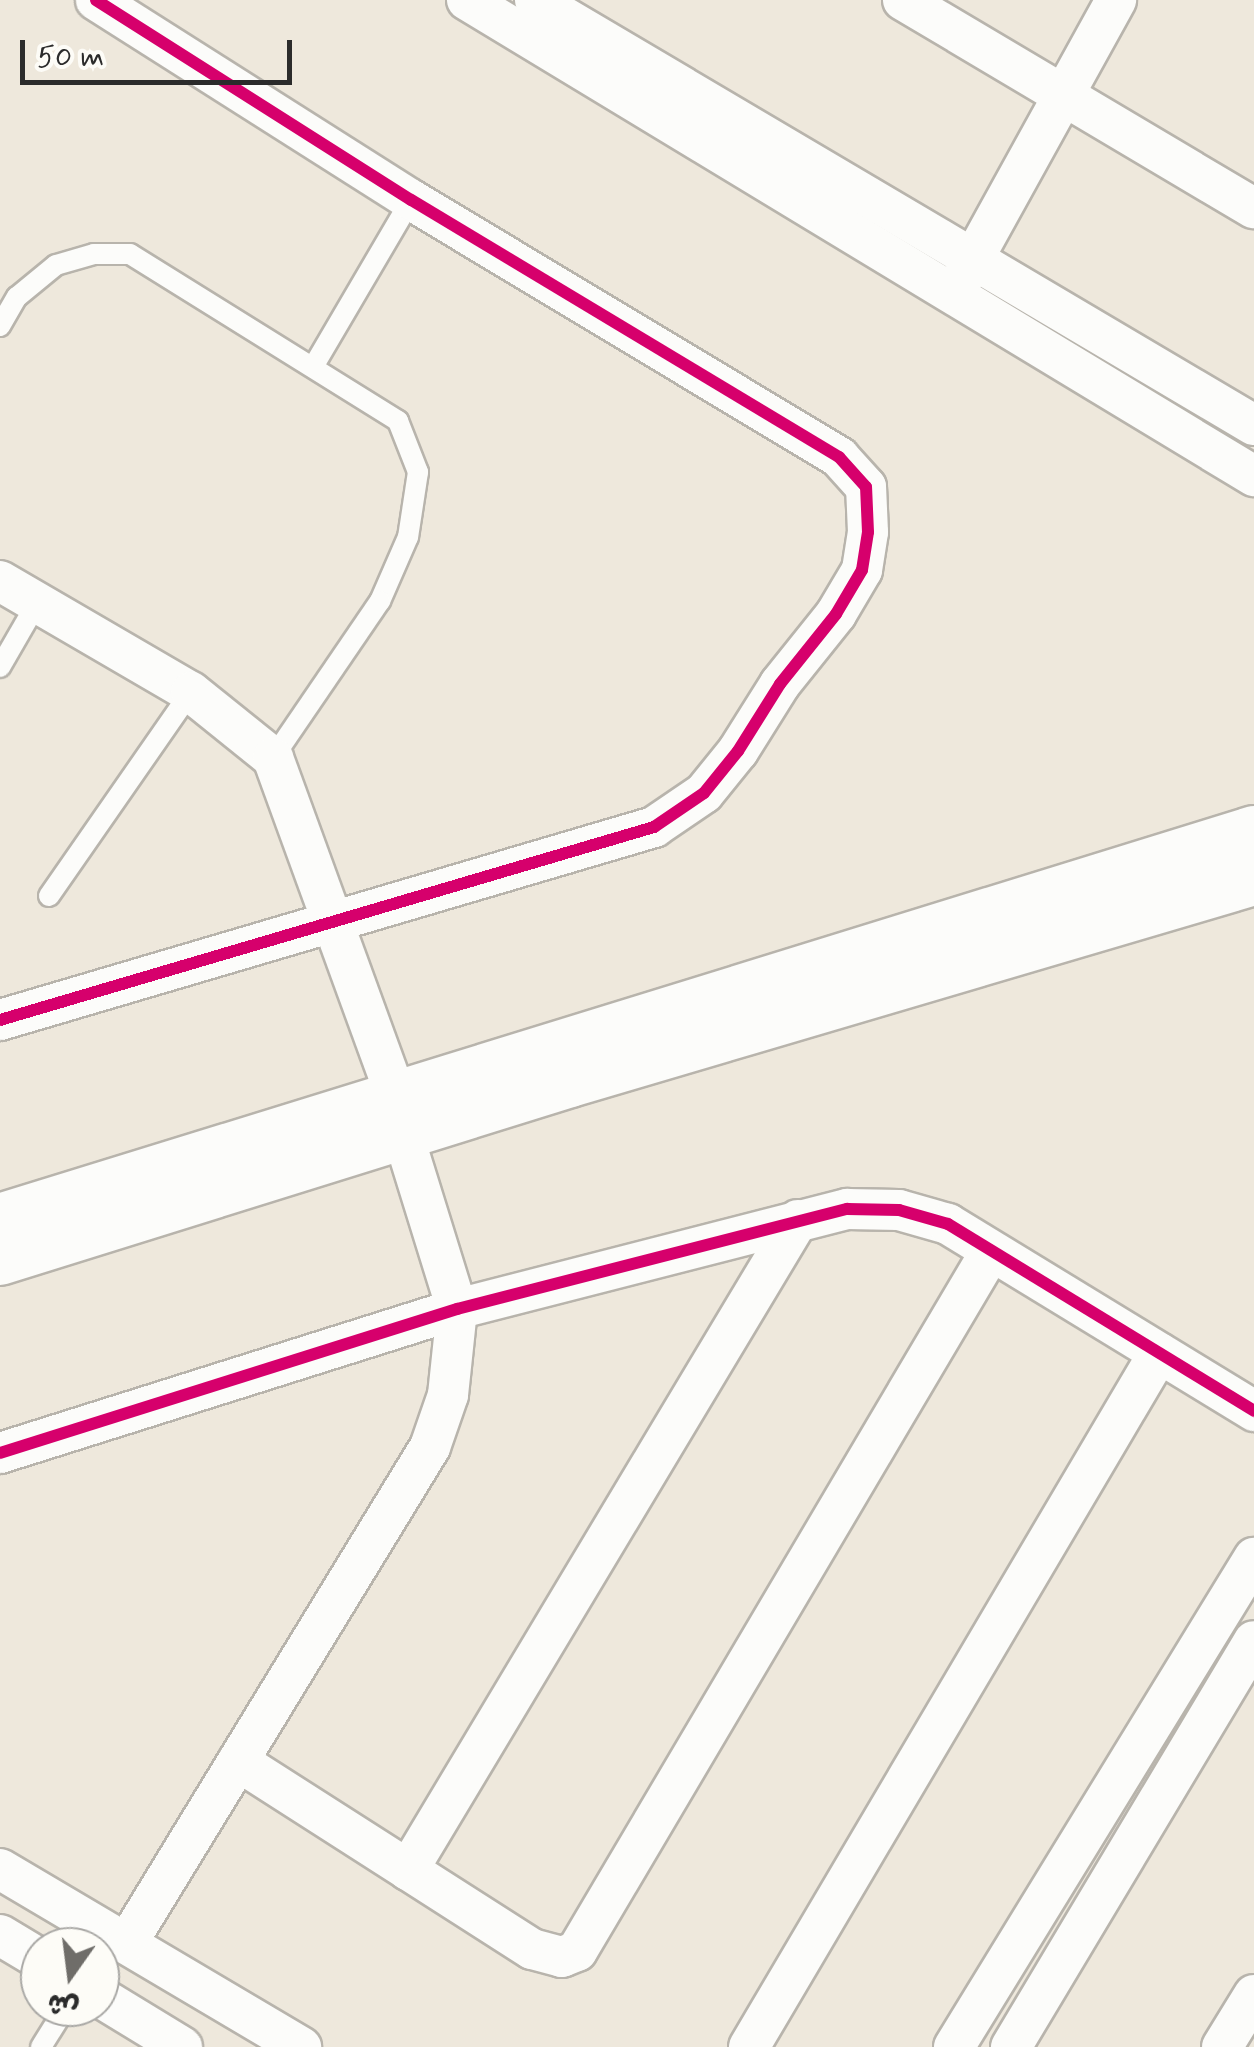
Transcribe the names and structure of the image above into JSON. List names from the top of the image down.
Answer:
{
  "scale_bar": "50 m",
  "north": "bottom"
}
